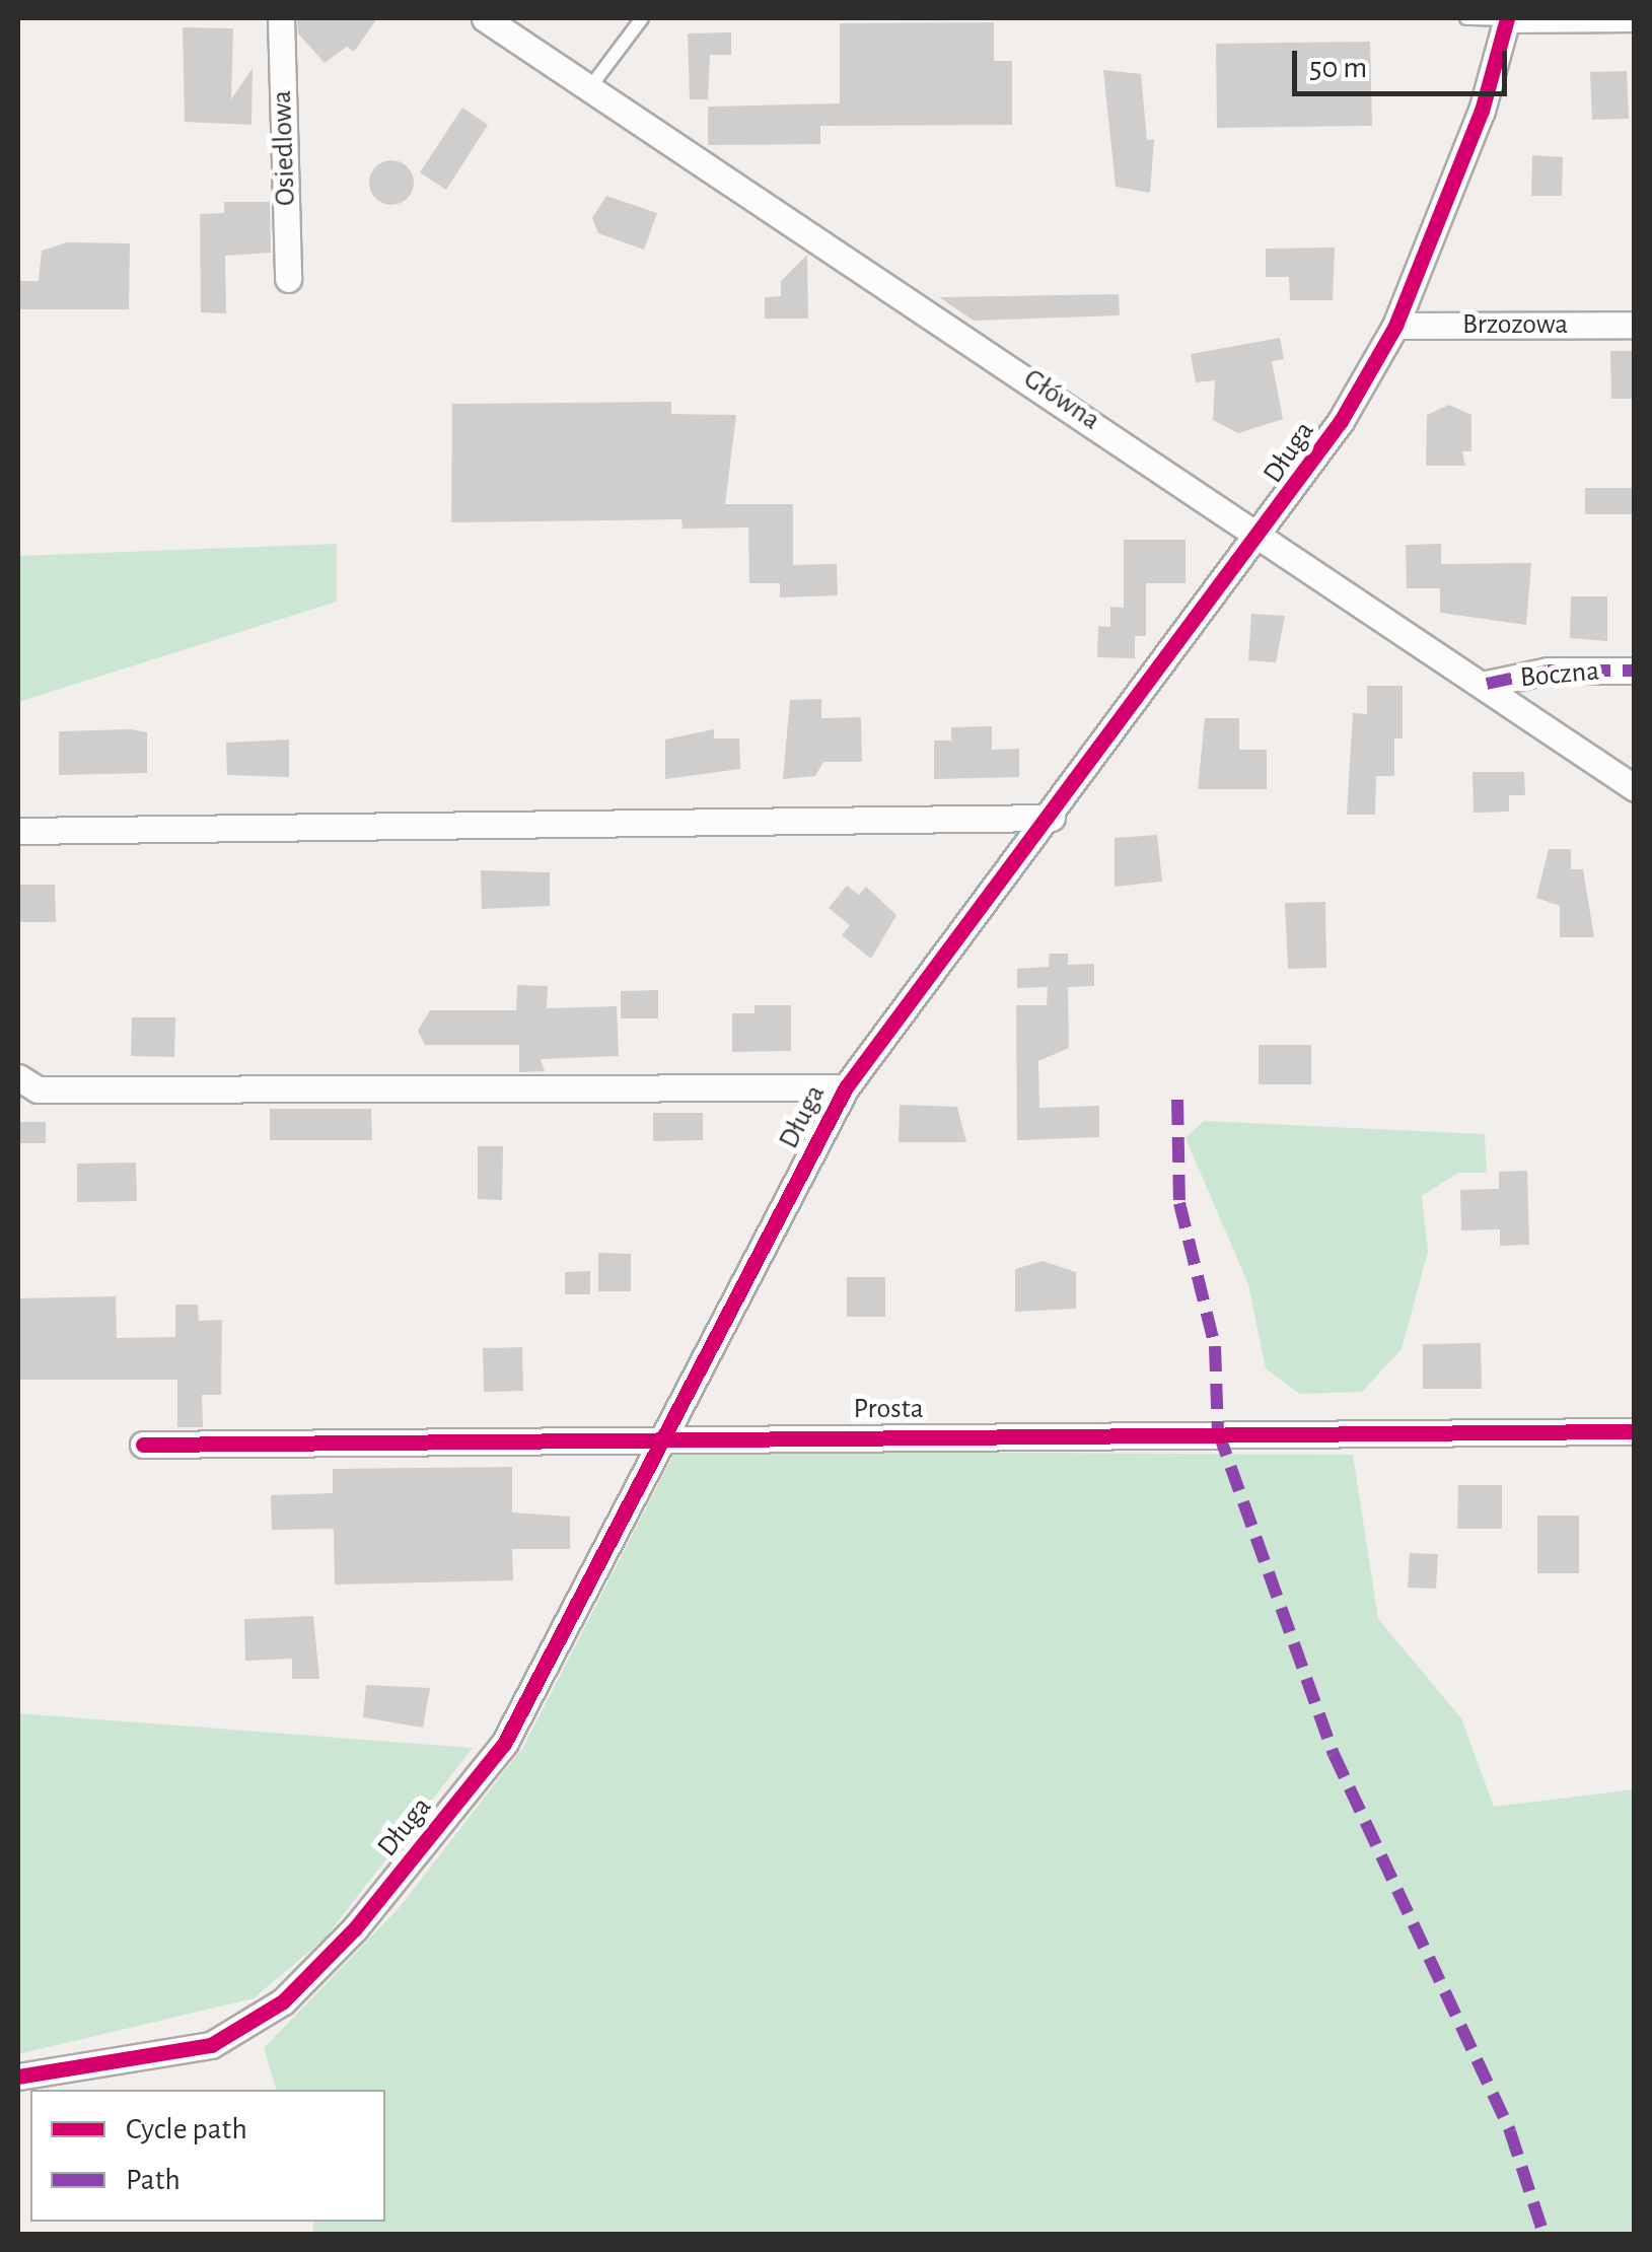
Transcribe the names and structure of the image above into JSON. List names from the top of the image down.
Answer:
{
  "streets": {
    "street": [
      "Osiedlowa",
      "Brzozowa",
      "Główna",
      "Długa",
      "Boczna",
      "Prosta"
    ]
  },
  "crossings": [
    ["Brzozowa", "Długa"],
    ["Główna", "Długa"],
    ["Główna", "Boczna"],
    ["Długa", "Prosta"]
  ],
  "legend": ["Cycle path", "Path"],
  "scale_bar": "50 m"
}
